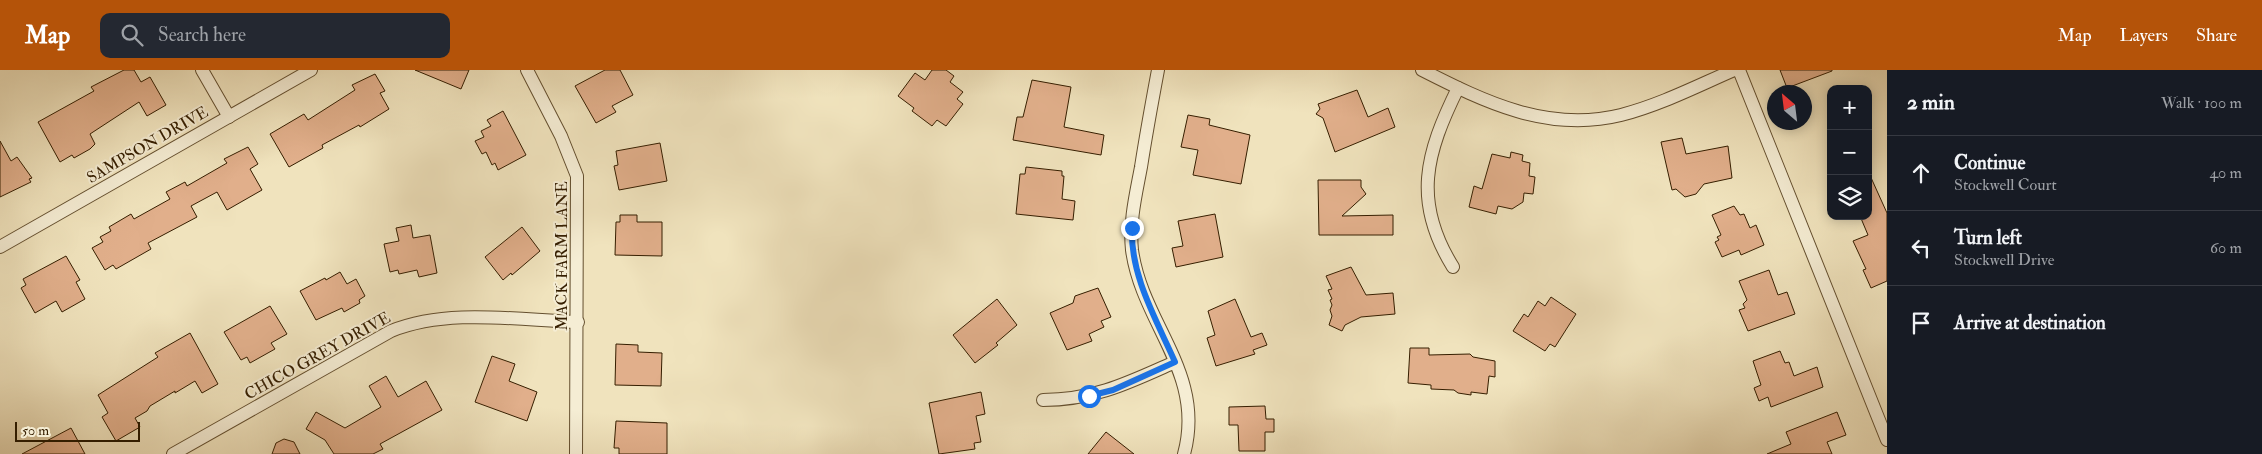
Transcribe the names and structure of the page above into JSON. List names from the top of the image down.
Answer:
{
  "streets": {
    "street": ["SAMPSON DRIVE", "MACK FARM LANE", "CHICO GREY DRIVE"]
  },
  "crossings": [
    ["MACK FARM LANE", "CHICO GREY DRIVE"]
  ],
  "scale_bar": "50 m",
  "north": "top left",
  "page": {
    "header": "Map",
    "search": "Search here",
    "nav": ["Map", "Layers", "Share"],
    "heading": ["2 min", "Walk · 100 m"],
    "map_buttons": ["+", "−"],
    "list": [
      ["Continue", "Stockwell Court", "40 m"],
      ["Turn left", "Stockwell Drive", "60 m"],
      "Arrive at destination"
    ],
    "scale": "50 m"
  }
}
